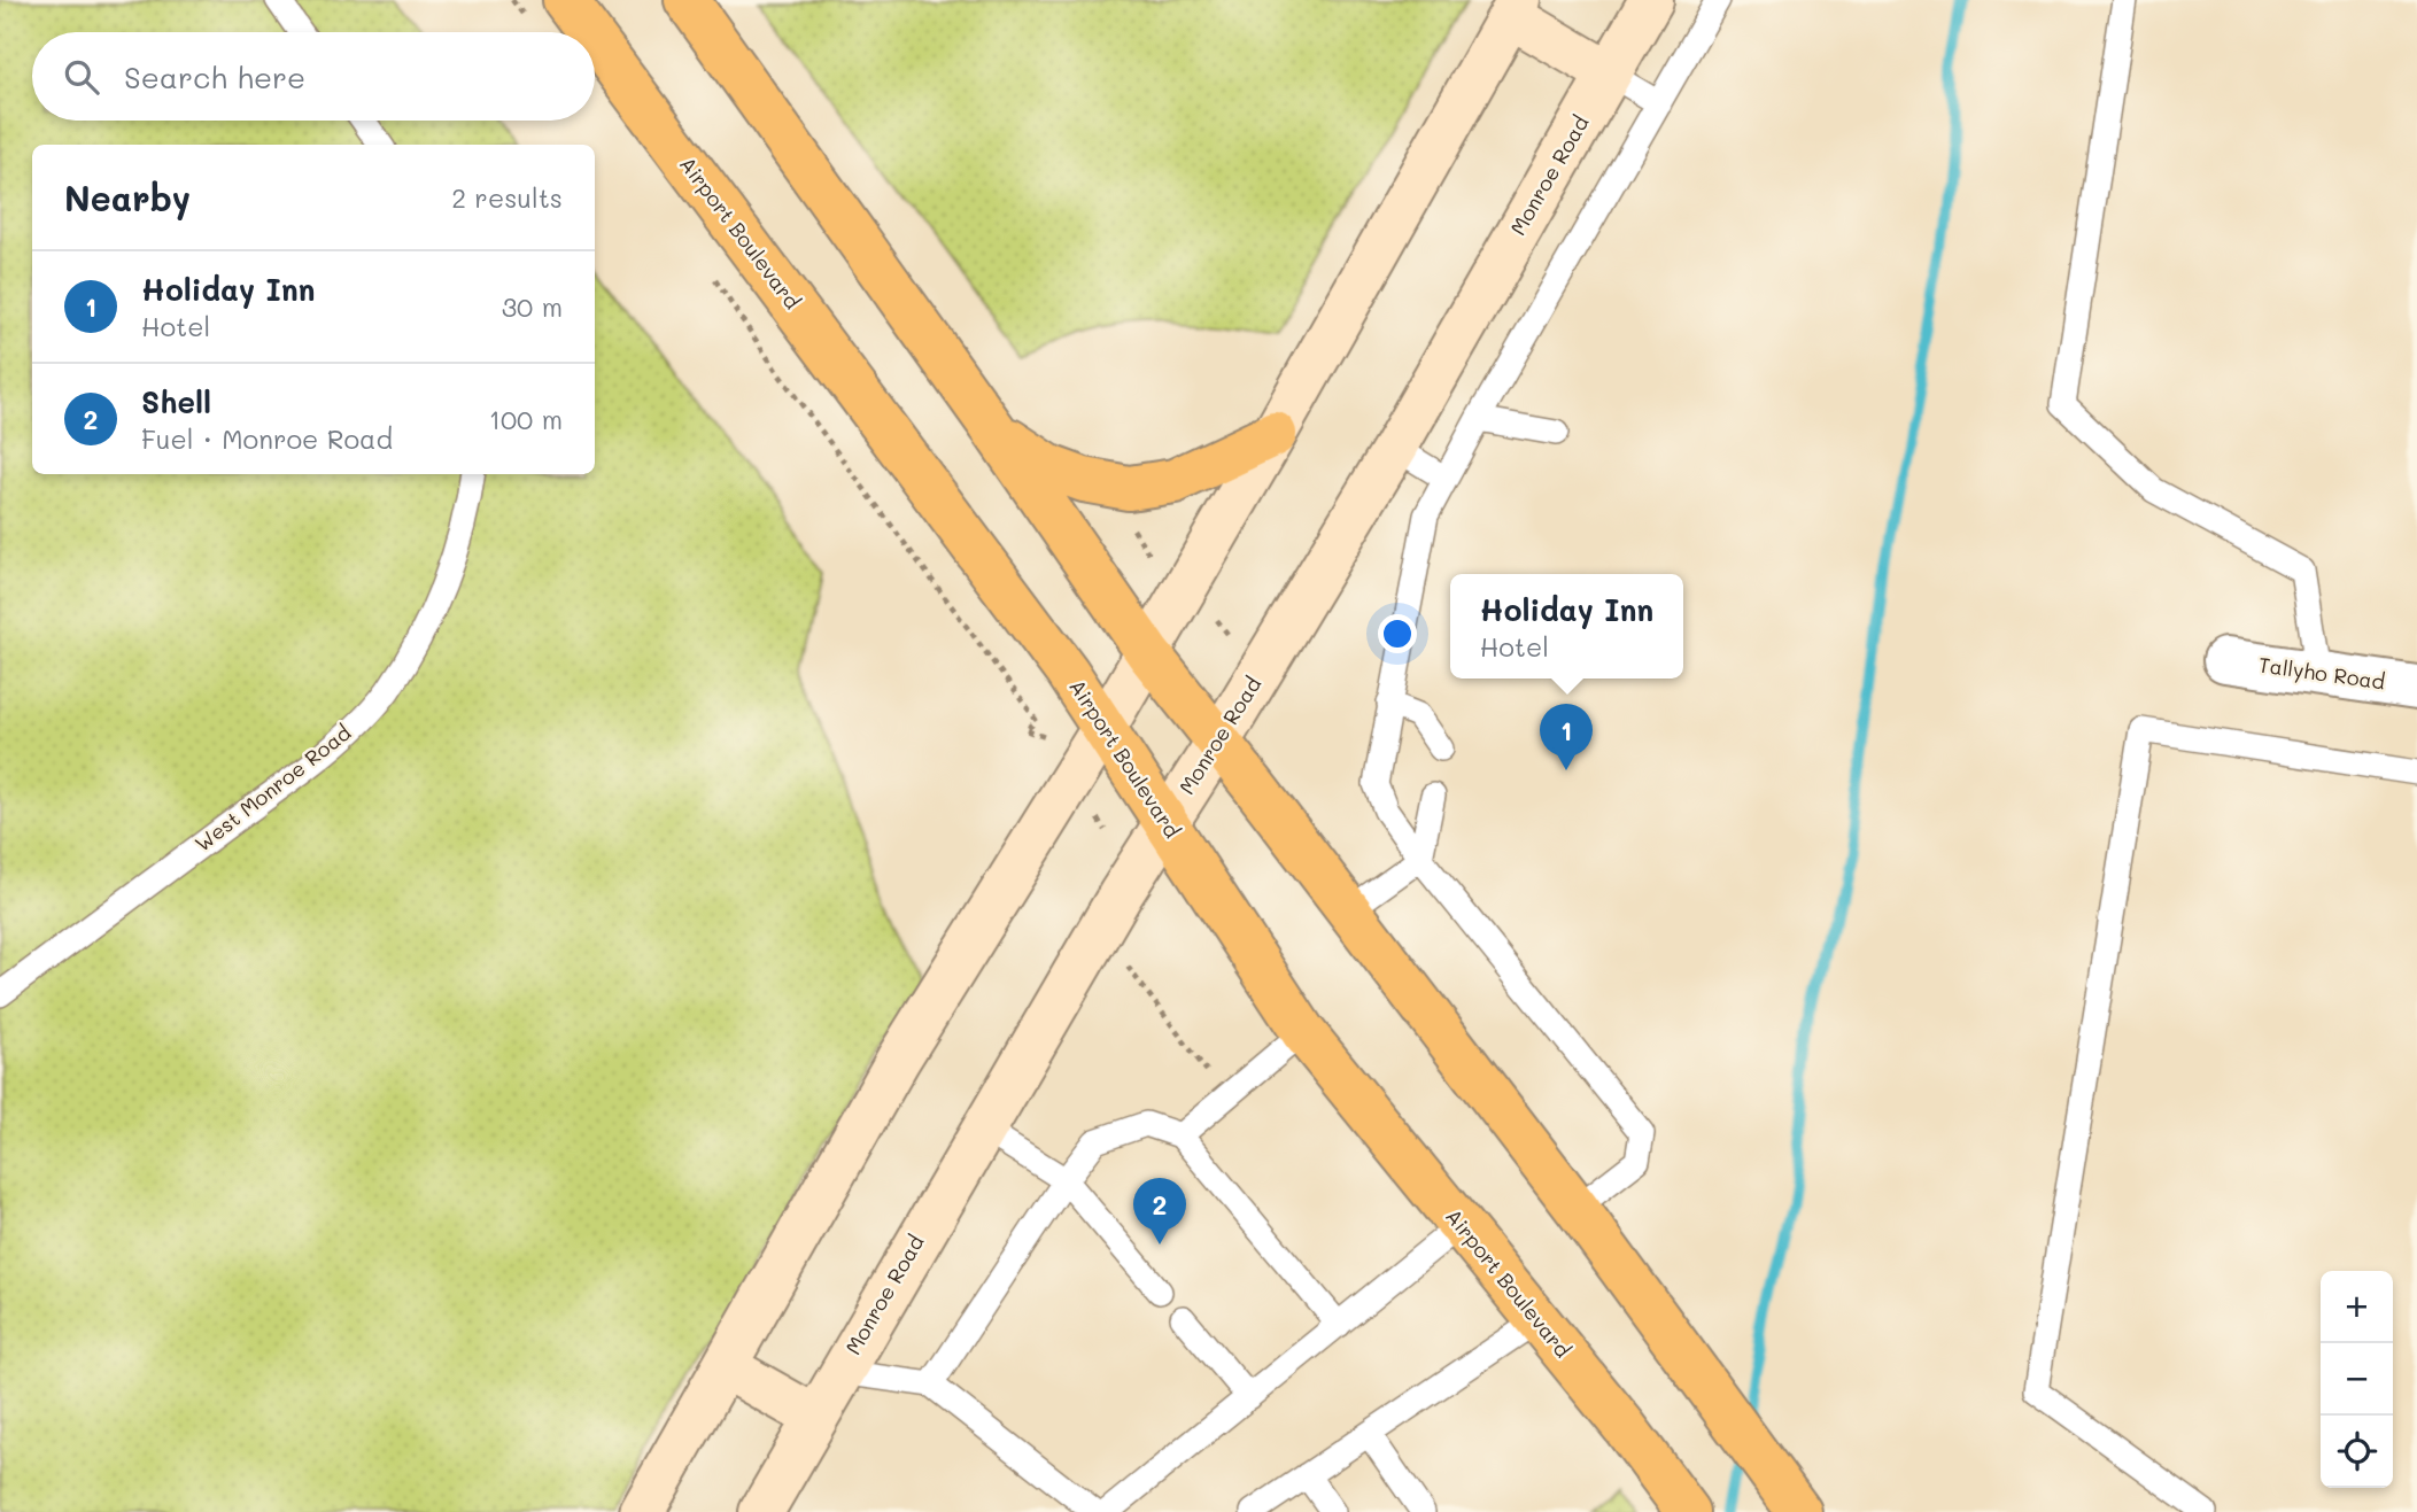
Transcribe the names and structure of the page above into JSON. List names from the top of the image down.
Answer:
{
  "streets": {
    "main road": ["Monroe Road", "Airport Boulevard"],
    "street": ["Tallyho Road"],
    "lane": ["West Monroe Road"]
  },
  "crossings": [
    ["Monroe Road", "Airport Boulevard"]
  ],
  "page": {
    "search": "Search here",
    "heading": ["Nearby", "2 results"],
    "list": [
      {
        "mark": "1",
        "name": "Holiday Inn",
        "note": "Hotel",
        "value": "30 m"
      },
      {
        "mark": "2",
        "name": "Shell",
        "note": "Fuel · Monroe Road",
        "value": "100 m"
      }
    ],
    "popup": ["Holiday Inn", "Hotel"],
    "pins": ["1", "2"],
    "map_buttons": ["+", "−"]
  }
}
